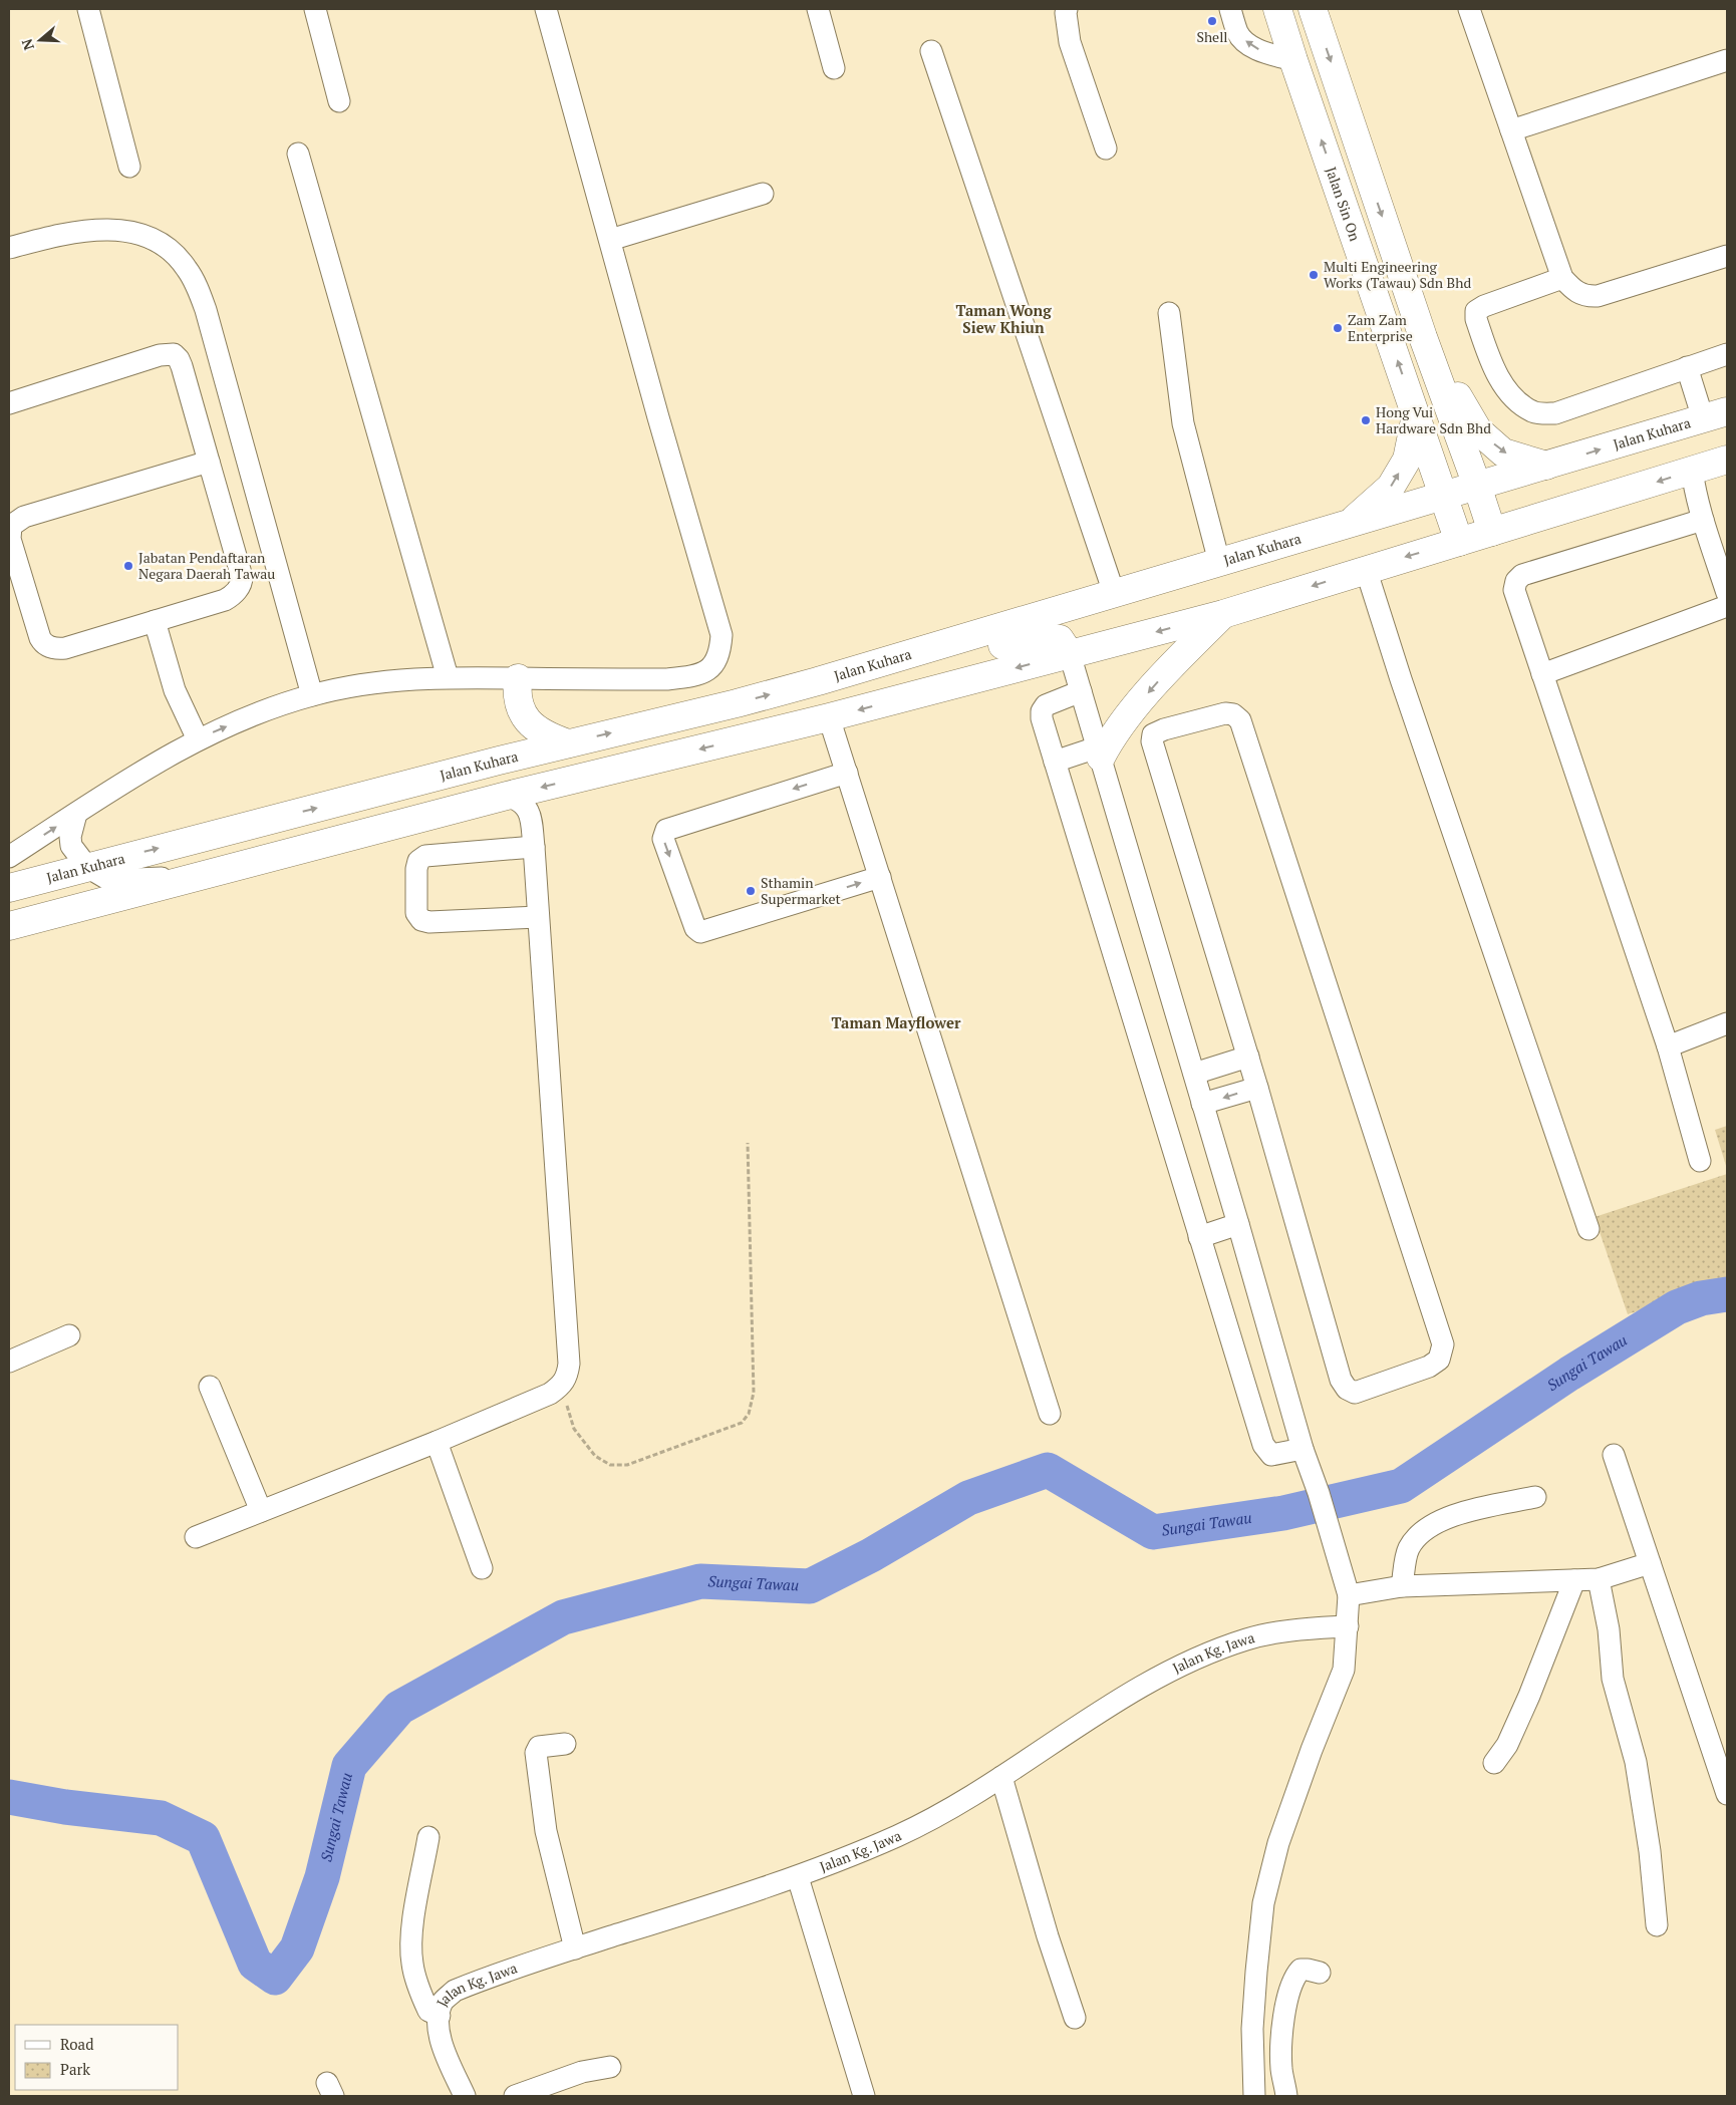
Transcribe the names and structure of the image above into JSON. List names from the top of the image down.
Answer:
{
  "streets": {
    "main road": ["Jalan Sin On", "Jalan Kuhara"],
    "street": ["Jalan Kg. Jawa"]
  },
  "crossings": [
    ["Jalan Sin On", "Jalan Kuhara"]
  ],
  "districts": ["Taman Wong Siew Khiun", "Taman Mayflower"],
  "water": ["Sungai Tawau"],
  "places": [
    "Shell",
    "Multi Engineering Works (Tawau) Sdn Bhd",
    "Zam Zam Enterprise",
    "Hong Vui Hardware Sdn Bhd",
    "Jabatan Pendaftaran Negara Daerah Tawau",
    "Sthamin Supermarket"
  ],
  "legend": ["Road", "Park"],
  "north": "left"
}
